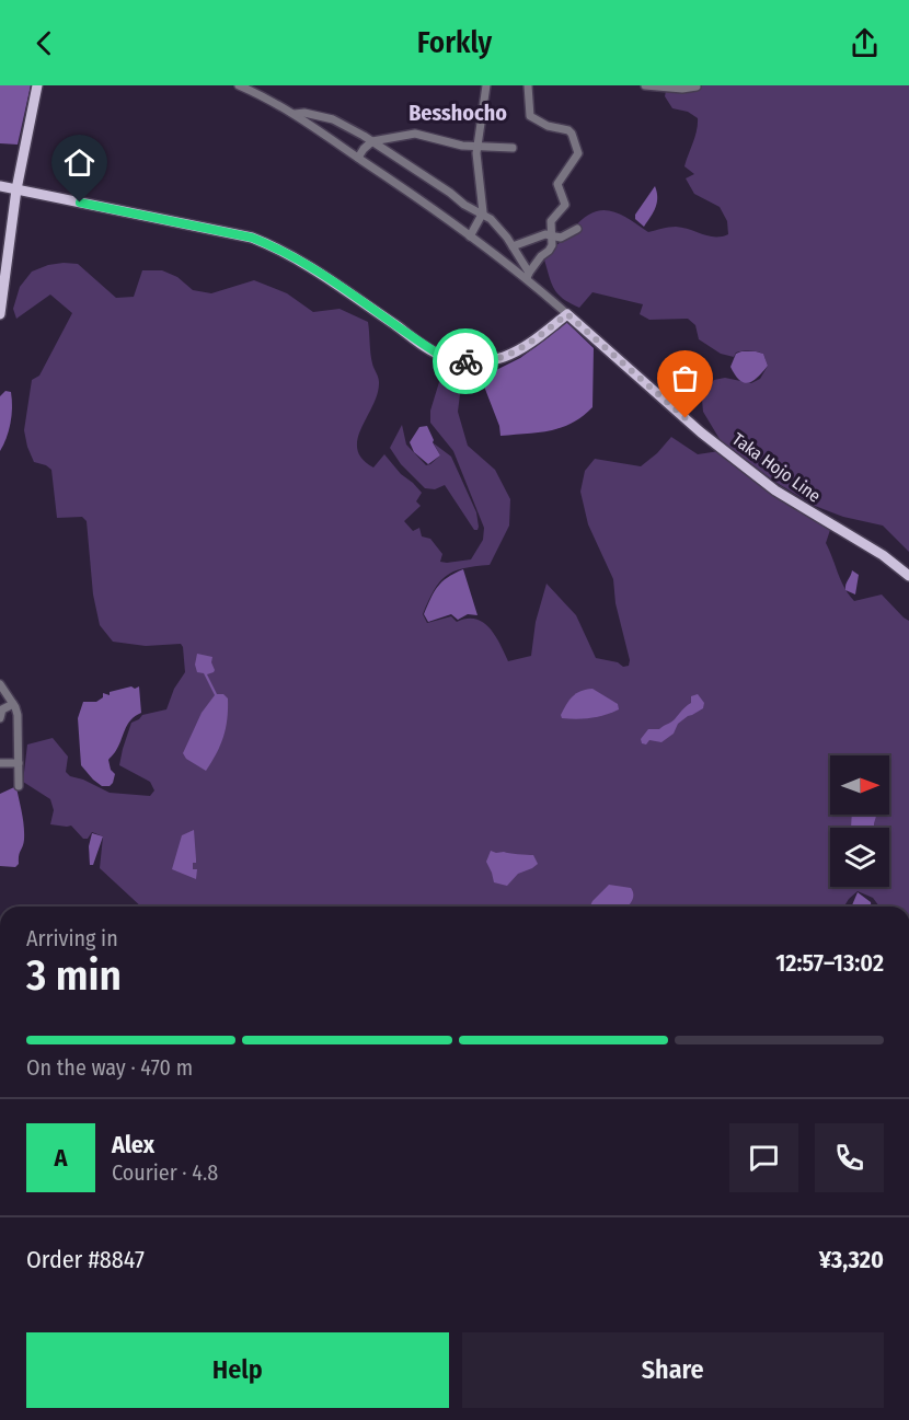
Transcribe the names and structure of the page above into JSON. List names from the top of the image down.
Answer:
{
  "streets": {
    "main road": ["Taka Hojo Line"]
  },
  "districts": ["Besshocho"],
  "north": "right",
  "page": {
    "header": "Forkly",
    "heading": ["3 min", "Arriving in", "12:57–13:02"],
    "panel": [
      "Alex",
      "Courier · 4.8",
      "Order #8847",
      "¥3,320"
    ],
    "bar": "On the way · 470 m",
    "round": "A",
    "buttons": ["Help", "Share"]
  }
}
